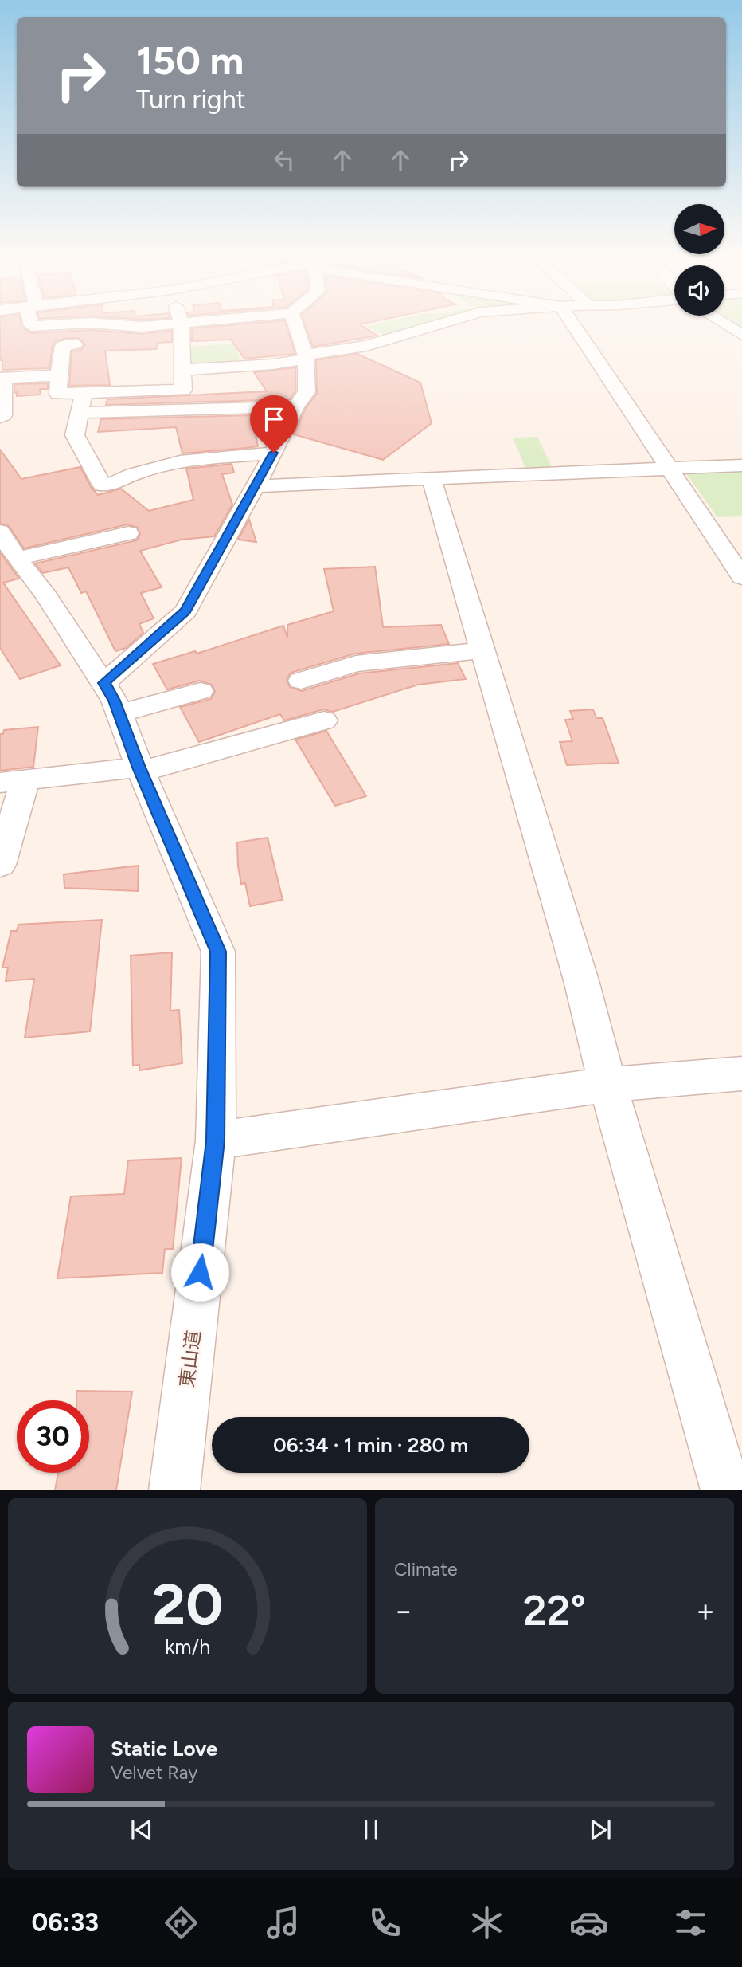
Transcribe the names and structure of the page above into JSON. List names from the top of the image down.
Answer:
{
  "streets": {
    "street": ["東山道"]
  },
  "north": "right",
  "page": {
    "turn": ["150 m", "Turn right"],
    "limit": "30",
    "trip": "06:34 · 1 min · 280 m",
    "tile": "Climate",
    "heat": ["−", "22°", "+"],
    "song": ["Static Love", "Velvet Ray"],
    "tabs": "06:33",
    "gauge": ["20", "km/h"]
  }
}
